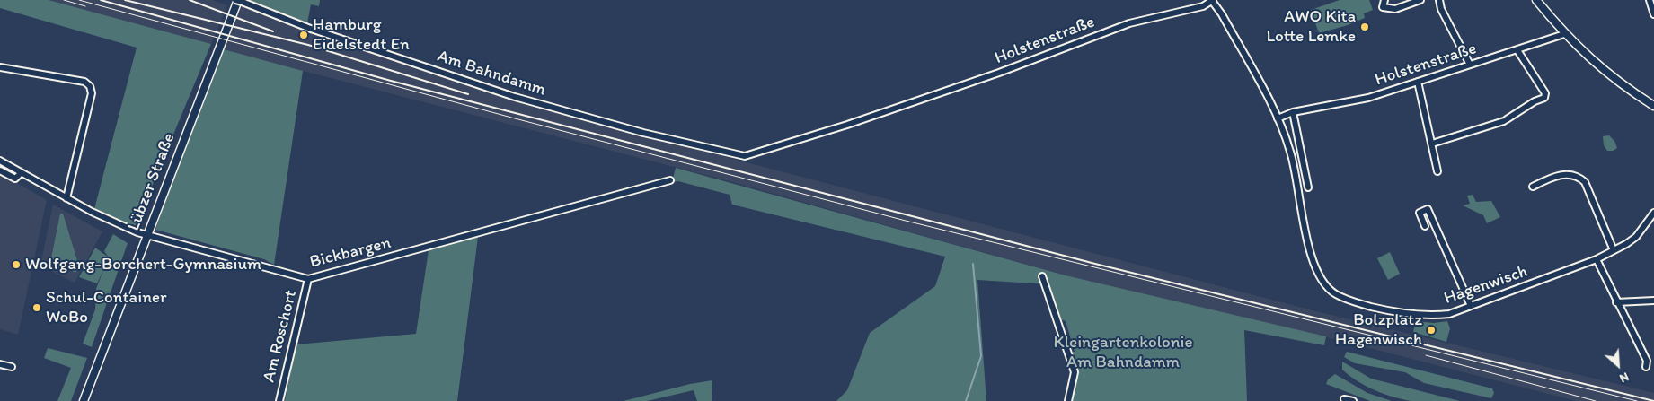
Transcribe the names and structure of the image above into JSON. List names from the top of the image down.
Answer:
{
  "streets": {
    "street": [
      "Holstenstraße",
      "Am Bahndamm",
      "Lübzer Straße",
      "Bickbargen",
      "Hagenwisch",
      "Am Roschort"
    ]
  },
  "crossings": [
    ["Holstenstraße", "Am Bahndamm"],
    ["Holstenstraße", "Hagenwisch"],
    ["Am Bahndamm", "Lübzer Straße"],
    ["Lübzer Straße", "Bickbargen"],
    ["Bickbargen", "Am Roschort"]
  ],
  "parks": ["Kleingartenkolonie Am Bahndamm"],
  "places": [
    "AWO Kita Lotte Lemke",
    "Hamburg Eidelstedt En",
    "Wolfgang-Borchert-Gymnasium",
    "Schul-Container WoBo",
    "Bolzplatz Hagenwisch"
  ],
  "north": "bottom right"
}
